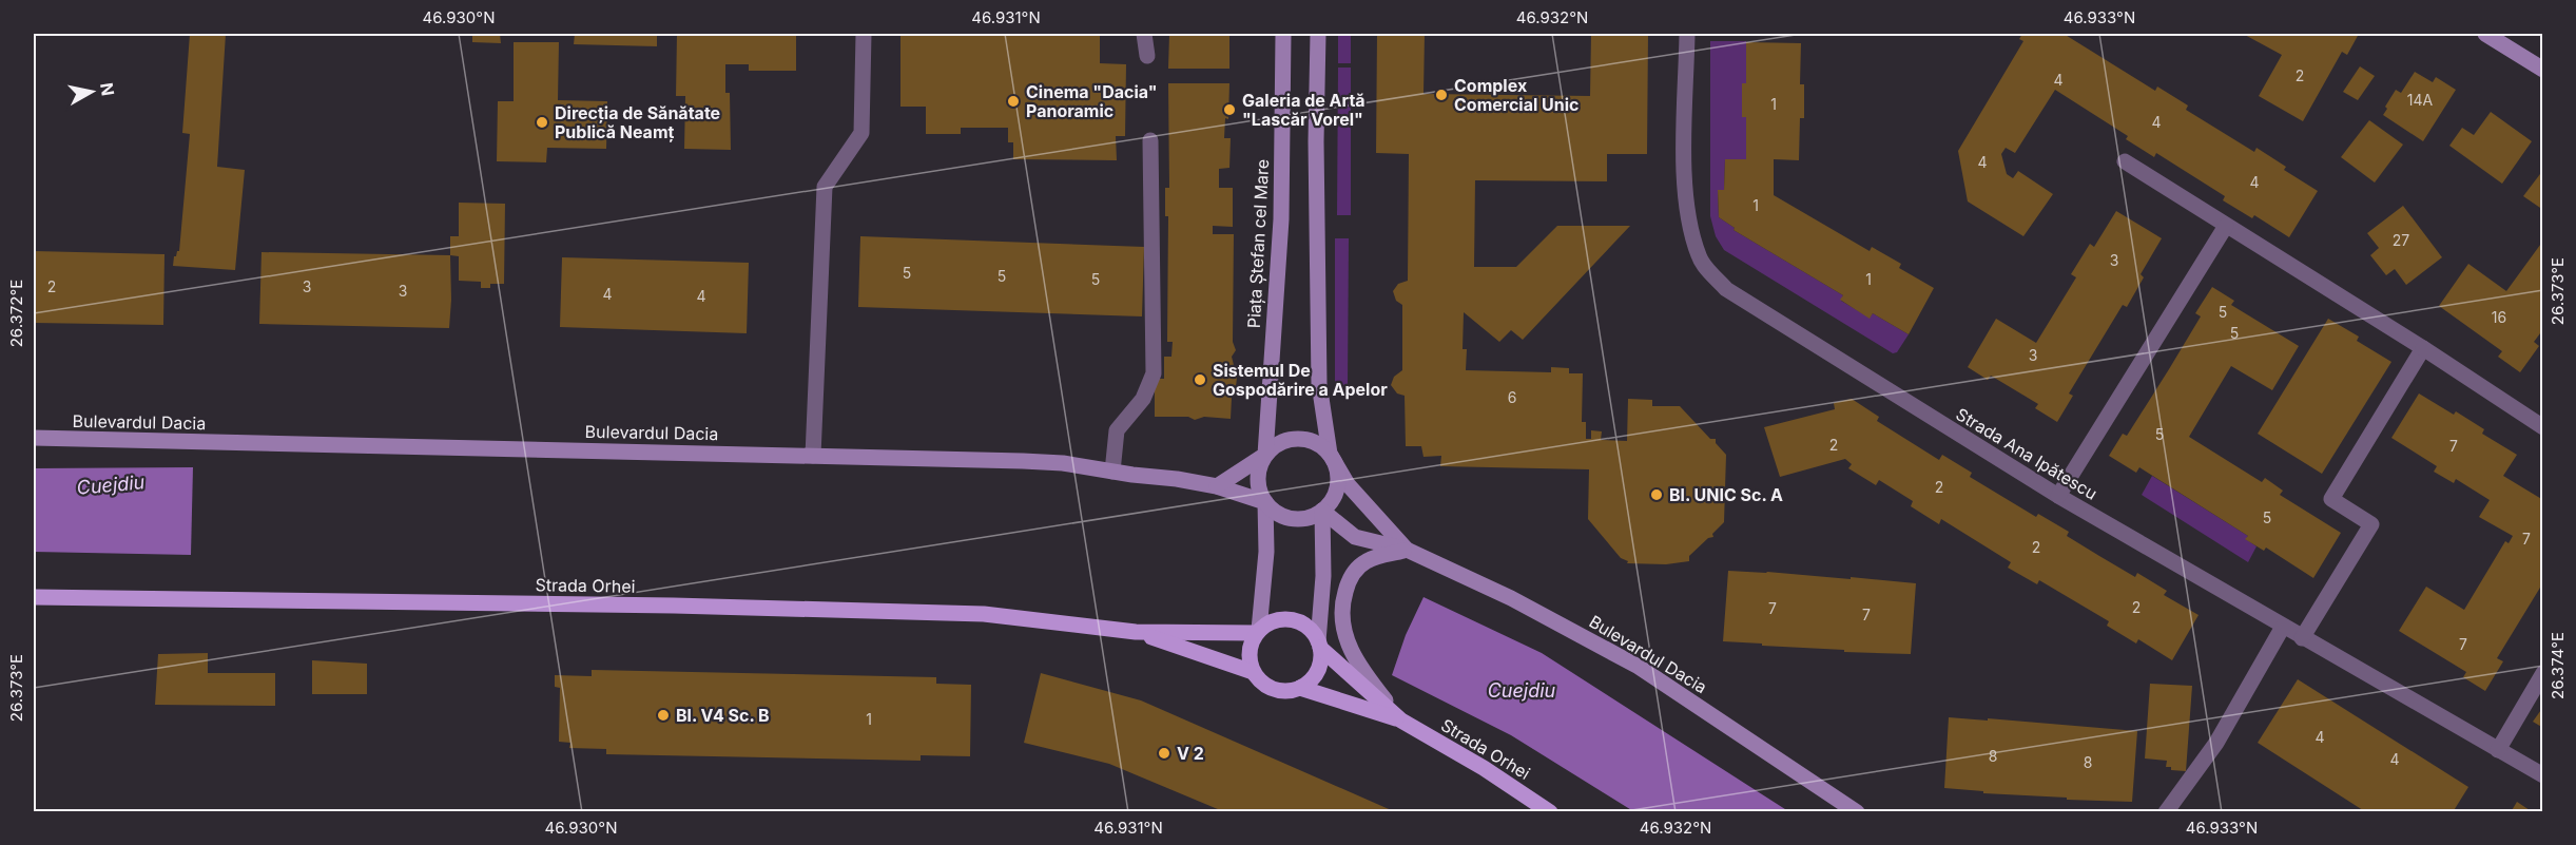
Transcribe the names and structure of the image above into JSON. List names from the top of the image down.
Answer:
{
  "streets": {
    "main road": ["Piața Ștefan cel Mare", "Bulevardul Dacia", "Strada Orhei"],
    "street": ["Strada Ana Ipătescu"]
  },
  "crossings": [
    ["Piața Ștefan cel Mare", "Bulevardul Dacia"]
  ],
  "water": ["Cuejdiu"],
  "places": [
    "Complex Comercial Unic",
    "Cinema \"Dacia\" Panoramic",
    "Galeria de Artă \"Lascăr Vorel\"",
    "Direcția de Sănătate Publică Neamț",
    "Sistemul De Gospodărire a Apelor",
    "Bl. UNIC Sc. A",
    "Bl. V4 Sc. B",
    "V 2"
  ],
  "house_numbers": [
    "2",
    "4",
    "14A",
    "1",
    "4",
    "4",
    "4",
    "1",
    "27",
    "3",
    "5",
    "5",
    "5",
    "1",
    "2",
    "3",
    "3",
    "4",
    "4",
    "5",
    "16",
    "5",
    "3",
    "6",
    "5",
    "2",
    "7",
    "2",
    "5",
    "7",
    "2",
    "2",
    "7",
    "7",
    "7",
    "1",
    "4",
    "8",
    "4",
    "8"
  ],
  "north": "right",
  "coordinates": [
    "46.930°N",
    "46.931°N",
    "46.932°N",
    "46.933°N",
    "26.373°E",
    "26.372°E",
    "26.374°E"
  ]
}
